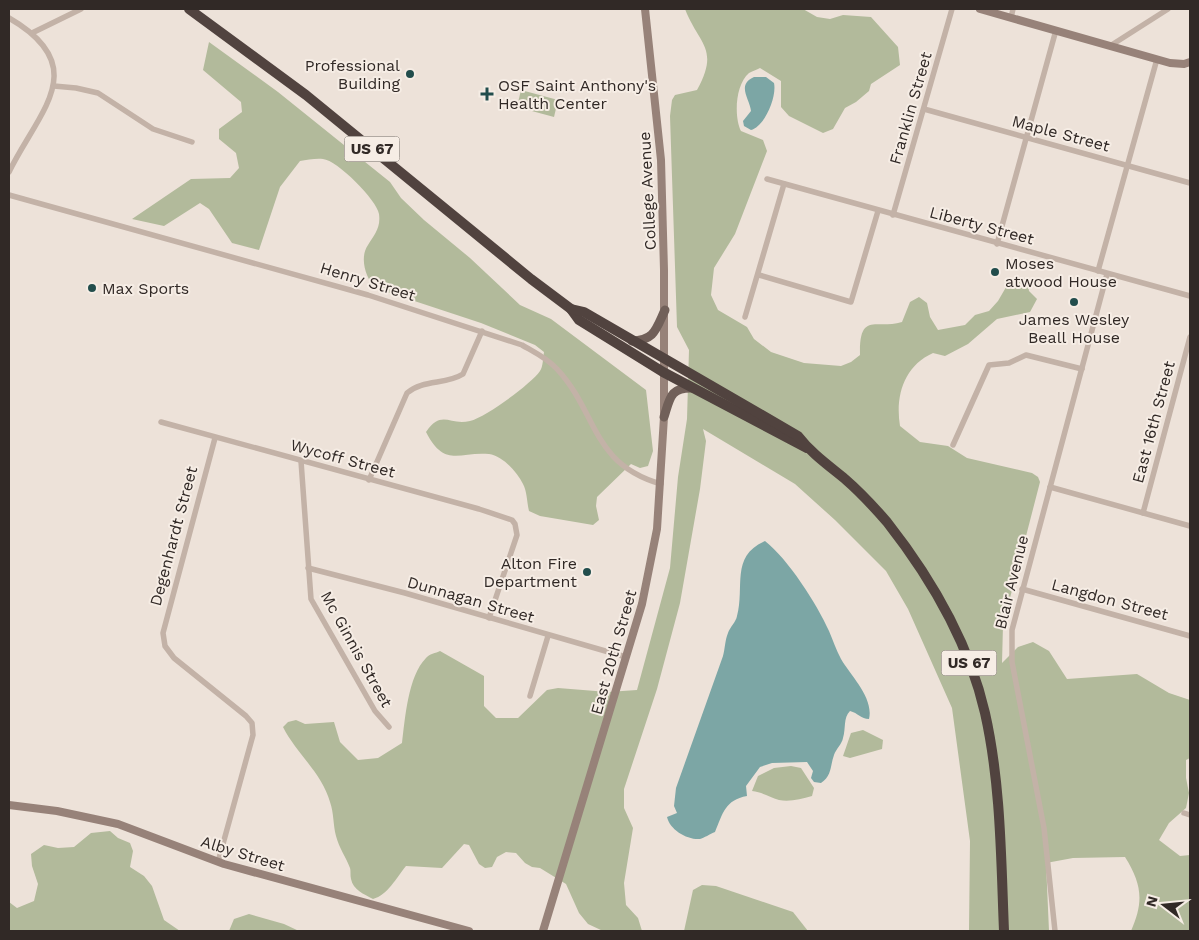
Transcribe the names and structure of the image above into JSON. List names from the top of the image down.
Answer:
{
  "streets": {
    "highway": ["US 67"],
    "street": [
      "Franklin Street",
      "Maple Street",
      "College Avenue",
      "Liberty Street",
      "Henry Street",
      "East 16th Street",
      "Wycoff Street",
      "Degenhardt Street",
      "Blair Avenue",
      "Dunnagan Street",
      "Langdon Street",
      "Mc Ginnis Street",
      "East 20th Street",
      "Alby Street"
    ]
  },
  "crossings": [
    ["Franklin Street", "Maple Street"],
    ["Franklin Street", "Liberty Street"],
    ["US 67", "College Avenue"],
    ["US 67", "East 20th Street"],
    ["College Avenue", "East 20th Street"],
    ["Liberty Street", "Blair Avenue"],
    ["Henry Street", "East 20th Street"],
    ["Wycoff Street", "Degenhardt Street"],
    ["Wycoff Street", "Dunnagan Street"],
    ["Wycoff Street", "Mc Ginnis Street"],
    ["Degenhardt Street", "Alby Street"],
    ["Blair Avenue", "Langdon Street"],
    ["Dunnagan Street", "Mc Ginnis Street"],
    ["Dunnagan Street", "East 20th Street"]
  ],
  "places": {
    "other": [
      "Professional Building",
      "Moses atwood House",
      "Max Sports",
      "James Wesley Beall House",
      "Alton Fire Department"
    ],
    "health": ["OSF Saint Anthony's Health Center"]
  },
  "north": "left"
}
